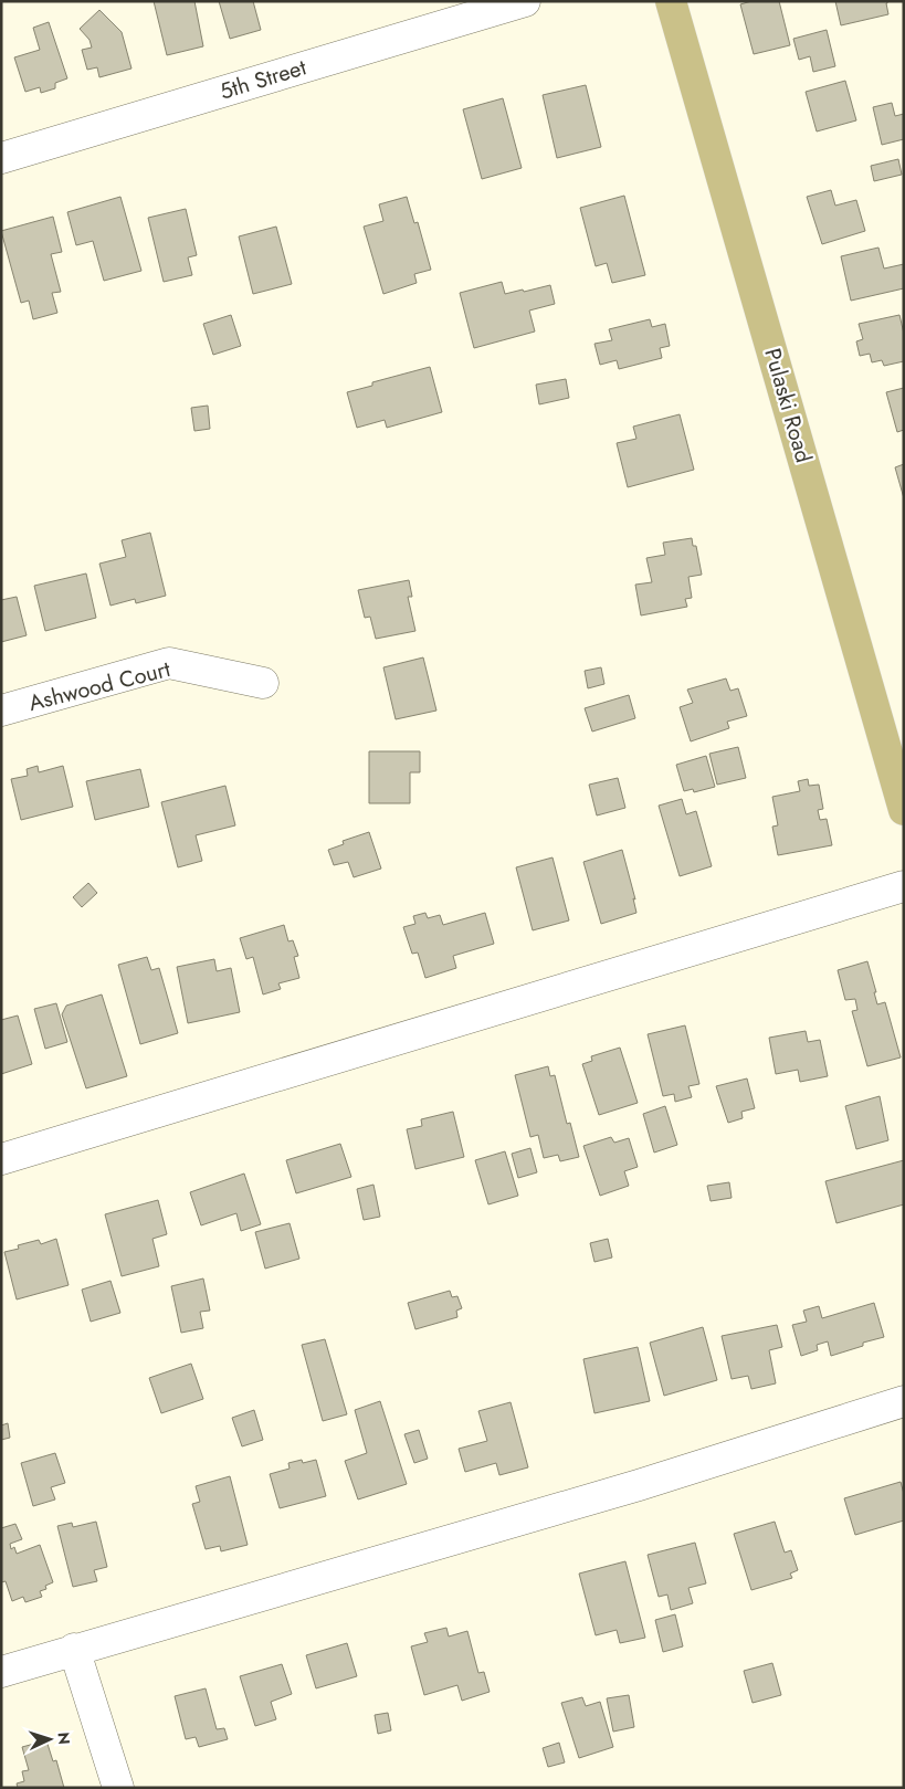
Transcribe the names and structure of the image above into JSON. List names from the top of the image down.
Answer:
{
  "streets": {
    "main road": ["Pulaski Road"],
    "street": ["5th Street", "Ashwood Court"]
  },
  "north": "right"
}
